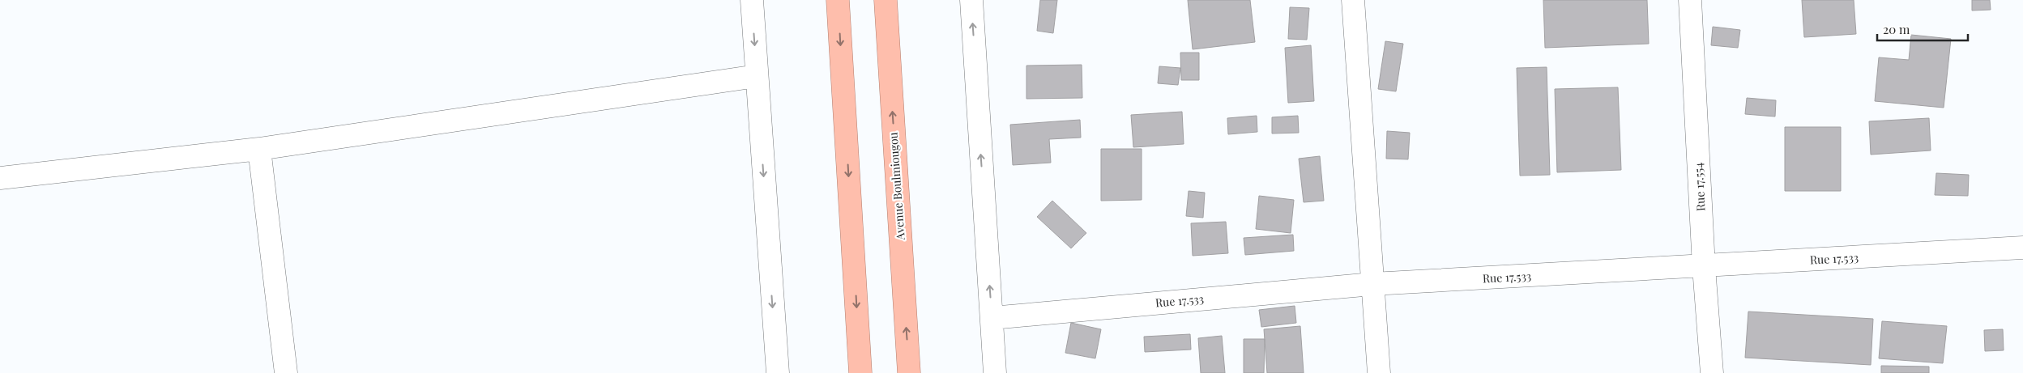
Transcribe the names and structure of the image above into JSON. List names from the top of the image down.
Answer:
{
  "streets": {
    "highway": ["Avenue Boulmiougou"],
    "street": ["Rue 17.554", "Rue 17.533"]
  },
  "crossings": [
    ["Rue 17.554", "Rue 17.533"]
  ],
  "scale_bar": "20 m"
}
